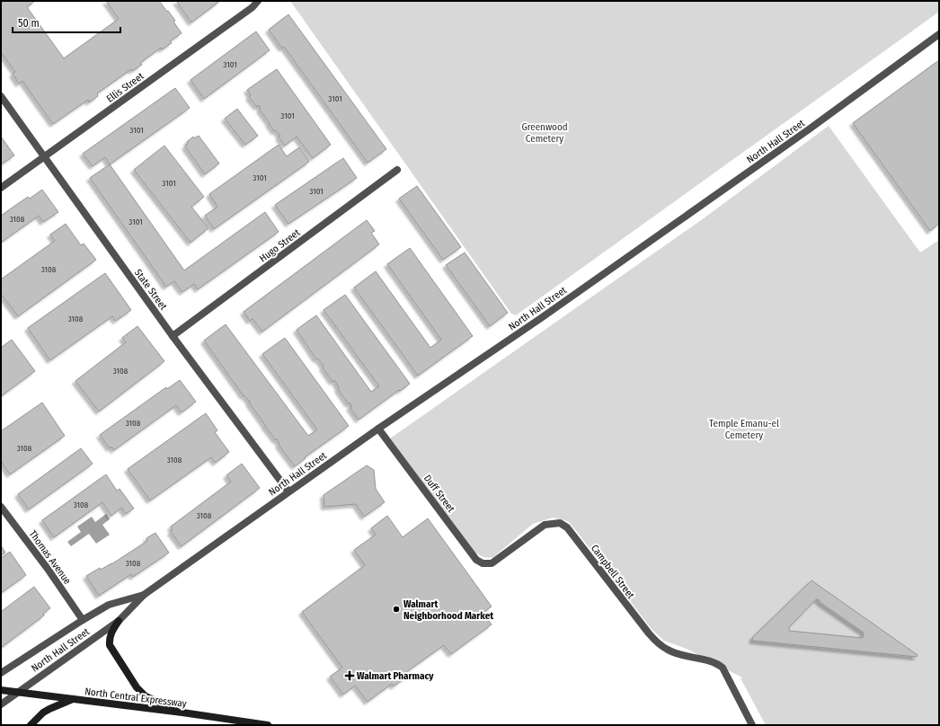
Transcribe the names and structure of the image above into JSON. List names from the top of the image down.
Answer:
{
  "streets": {
    "main road": ["North Central Expressway"],
    "street": [
      "Ellis Street",
      "North Hall Street",
      "Hugo Street",
      "State Street",
      "Duff Street",
      "Thomas Avenue",
      "Campbell Street"
    ]
  },
  "crossings": [
    ["Ellis Street", "State Street"],
    ["North Hall Street", "State Street"],
    ["North Hall Street", "Duff Street"],
    ["North Hall Street", "Thomas Avenue"],
    ["North Hall Street", "North Central Expressway"],
    ["Hugo Street", "State Street"],
    ["Duff Street", "Campbell Street"]
  ],
  "parks": ["Greenwood Cemetery", "Temple Emanu-el Cemetery"],
  "places": {
    "other": ["Walmart Neighborhood Market"],
    "health": ["Walmart Pharmacy"]
  },
  "house_numbers": [
    "3101",
    "3101",
    "3101",
    "3101",
    "3101",
    "3101",
    "3101",
    "3108",
    "3101",
    "3108",
    "3108",
    "3108",
    "3108",
    "3108",
    "3108",
    "3108",
    "3108",
    "3108"
  ],
  "scale_bar": "50 m"
}
